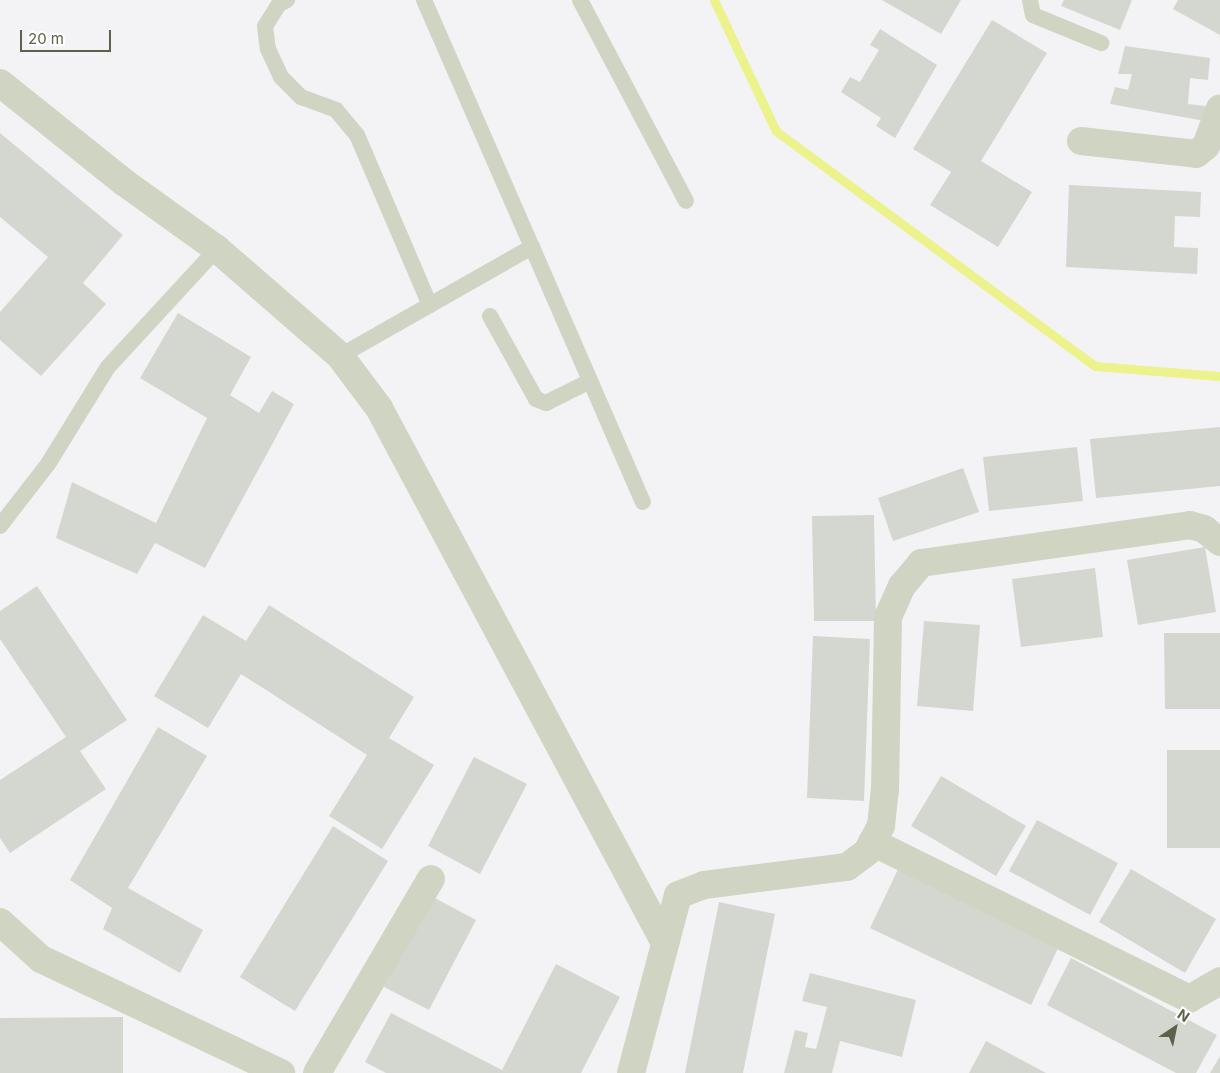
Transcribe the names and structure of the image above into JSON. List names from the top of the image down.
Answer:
{
  "scale_bar": "20 m",
  "north": "top right"
}
